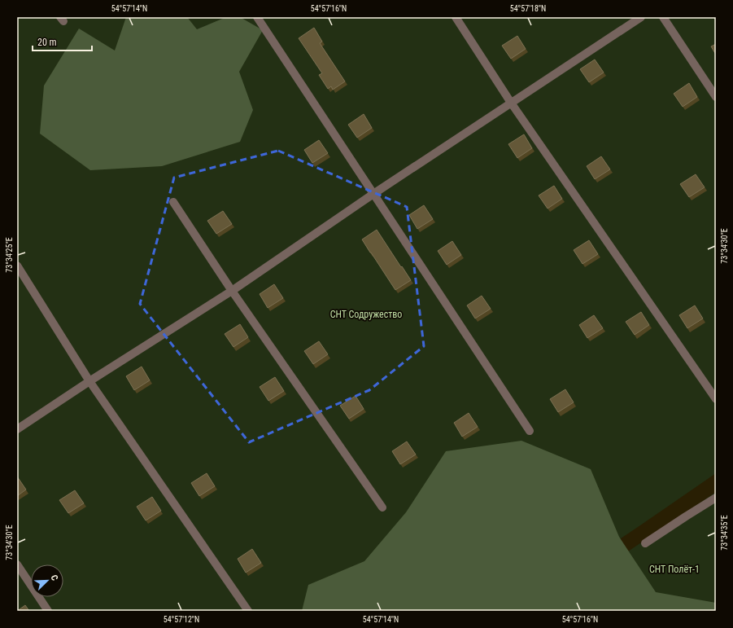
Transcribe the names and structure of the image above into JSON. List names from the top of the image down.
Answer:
{
  "parks": ["СНТ Содружество", "СНТ Полёт-1"],
  "scale_bar": "20 m",
  "north": "top right",
  "coordinates": [
    "54°57'14\"N",
    "54°57'16\"N",
    "54°57'18\"N",
    "73°34'30\"E",
    "73°34'25\"E",
    "73°34'35\"E",
    "54°57'12\"N"
  ]
}
